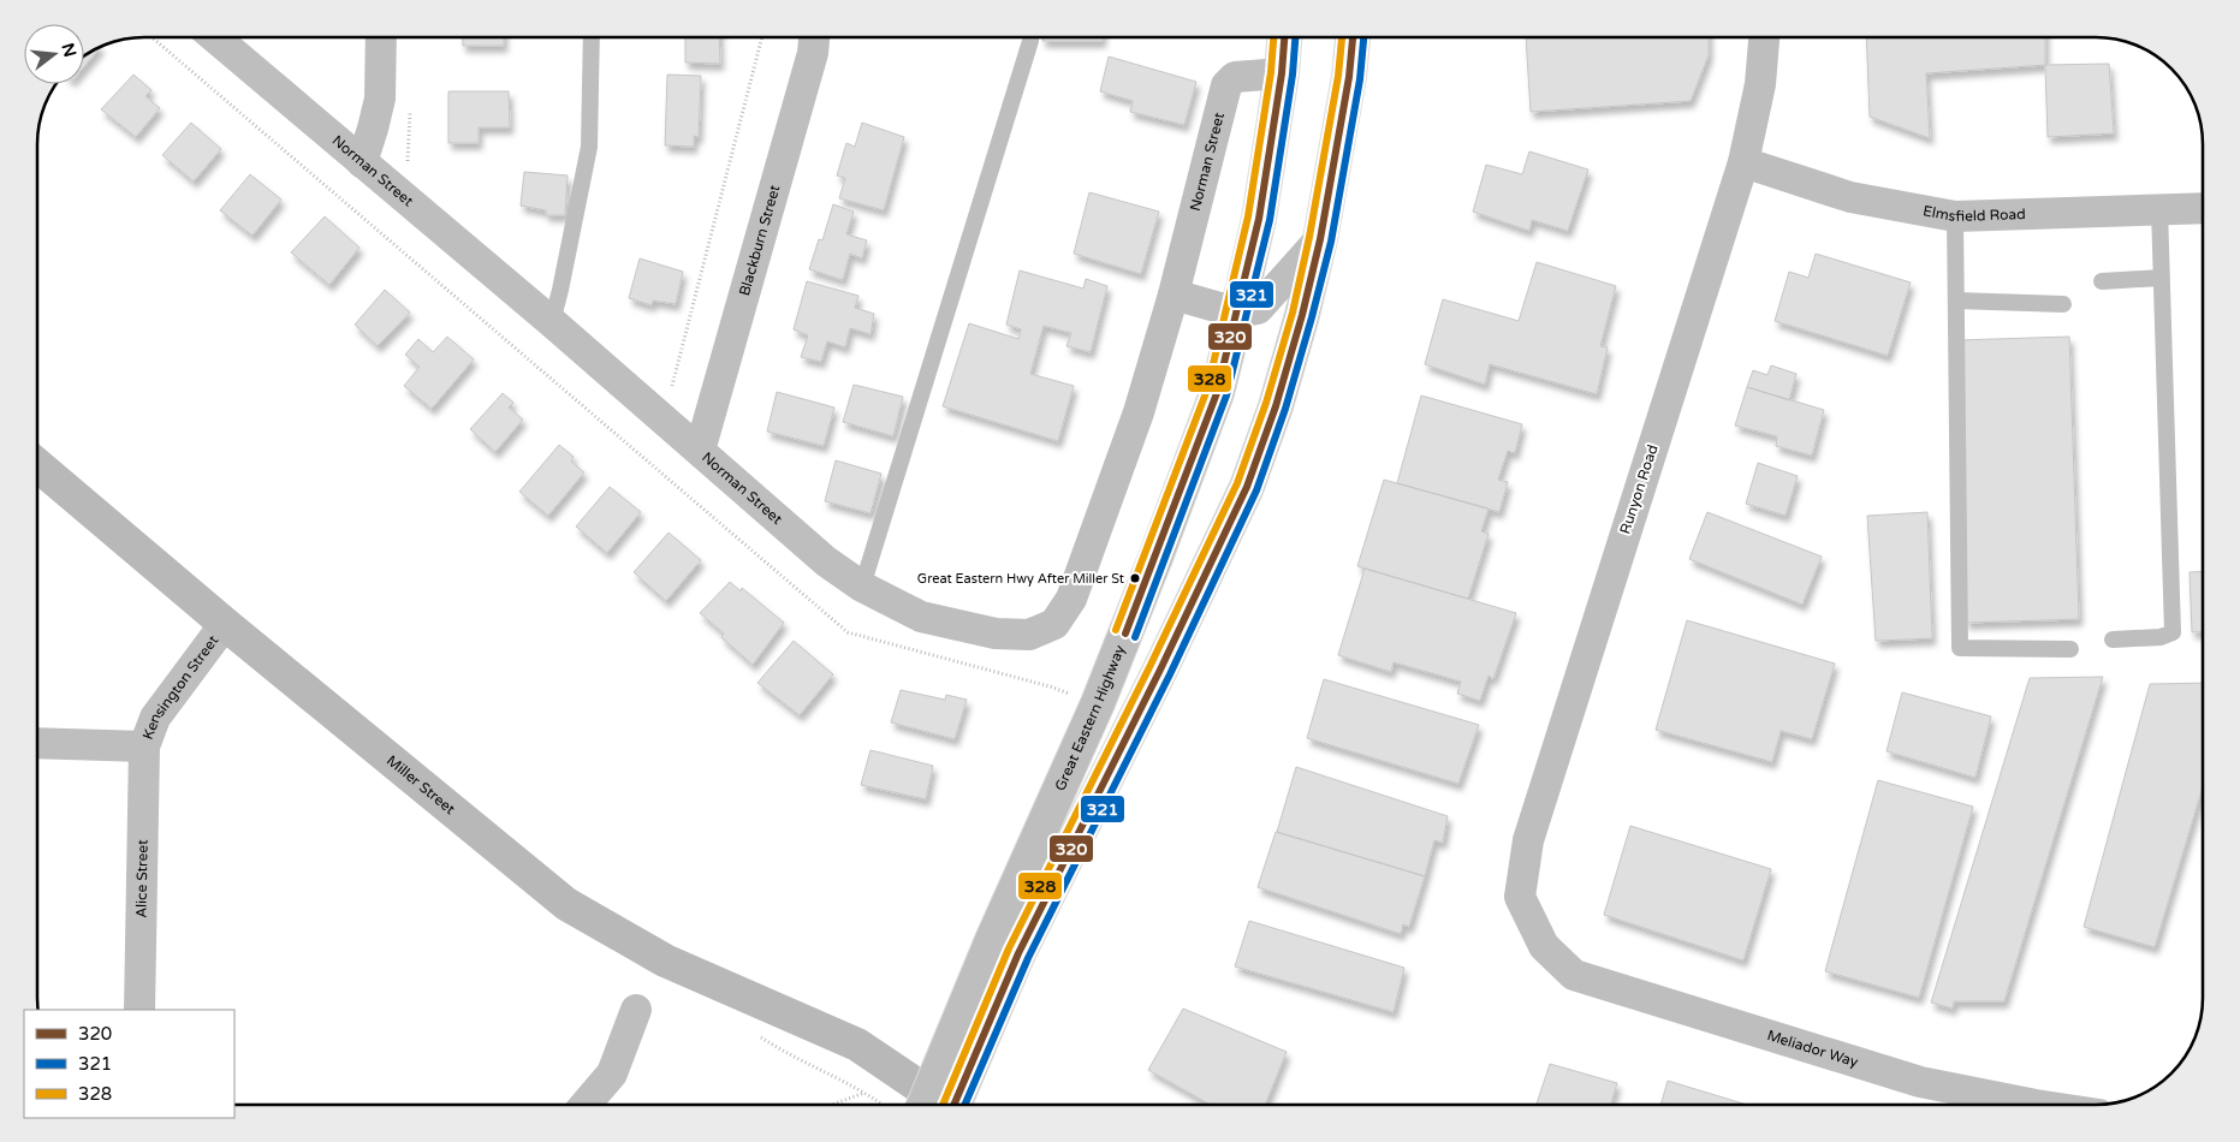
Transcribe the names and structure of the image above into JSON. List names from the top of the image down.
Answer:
{
  "streets": {
    "highway": ["Great Eastern Highway"],
    "main road": ["Miller Street"],
    "street": [
      "Norman Street",
      "Elmsfield Road",
      "Blackburn Street",
      "Runyon Road",
      "Kensington Street",
      "Alice Street",
      "Meliador Way"
    ]
  },
  "crossings": [
    ["Norman Street", "Blackburn Street"],
    ["Norman Street", "Great Eastern Highway"],
    ["Elmsfield Road", "Runyon Road"],
    ["Runyon Road", "Meliador Way"],
    ["Kensington Street", "Miller Street"],
    ["Kensington Street", "Alice Street"]
  ],
  "places": ["Great Eastern Hwy After Miller St"],
  "lines": ["transit line 320", "transit line 321", "transit line 328"],
  "legend": ["320", "321", "328"],
  "north": "right"
}
